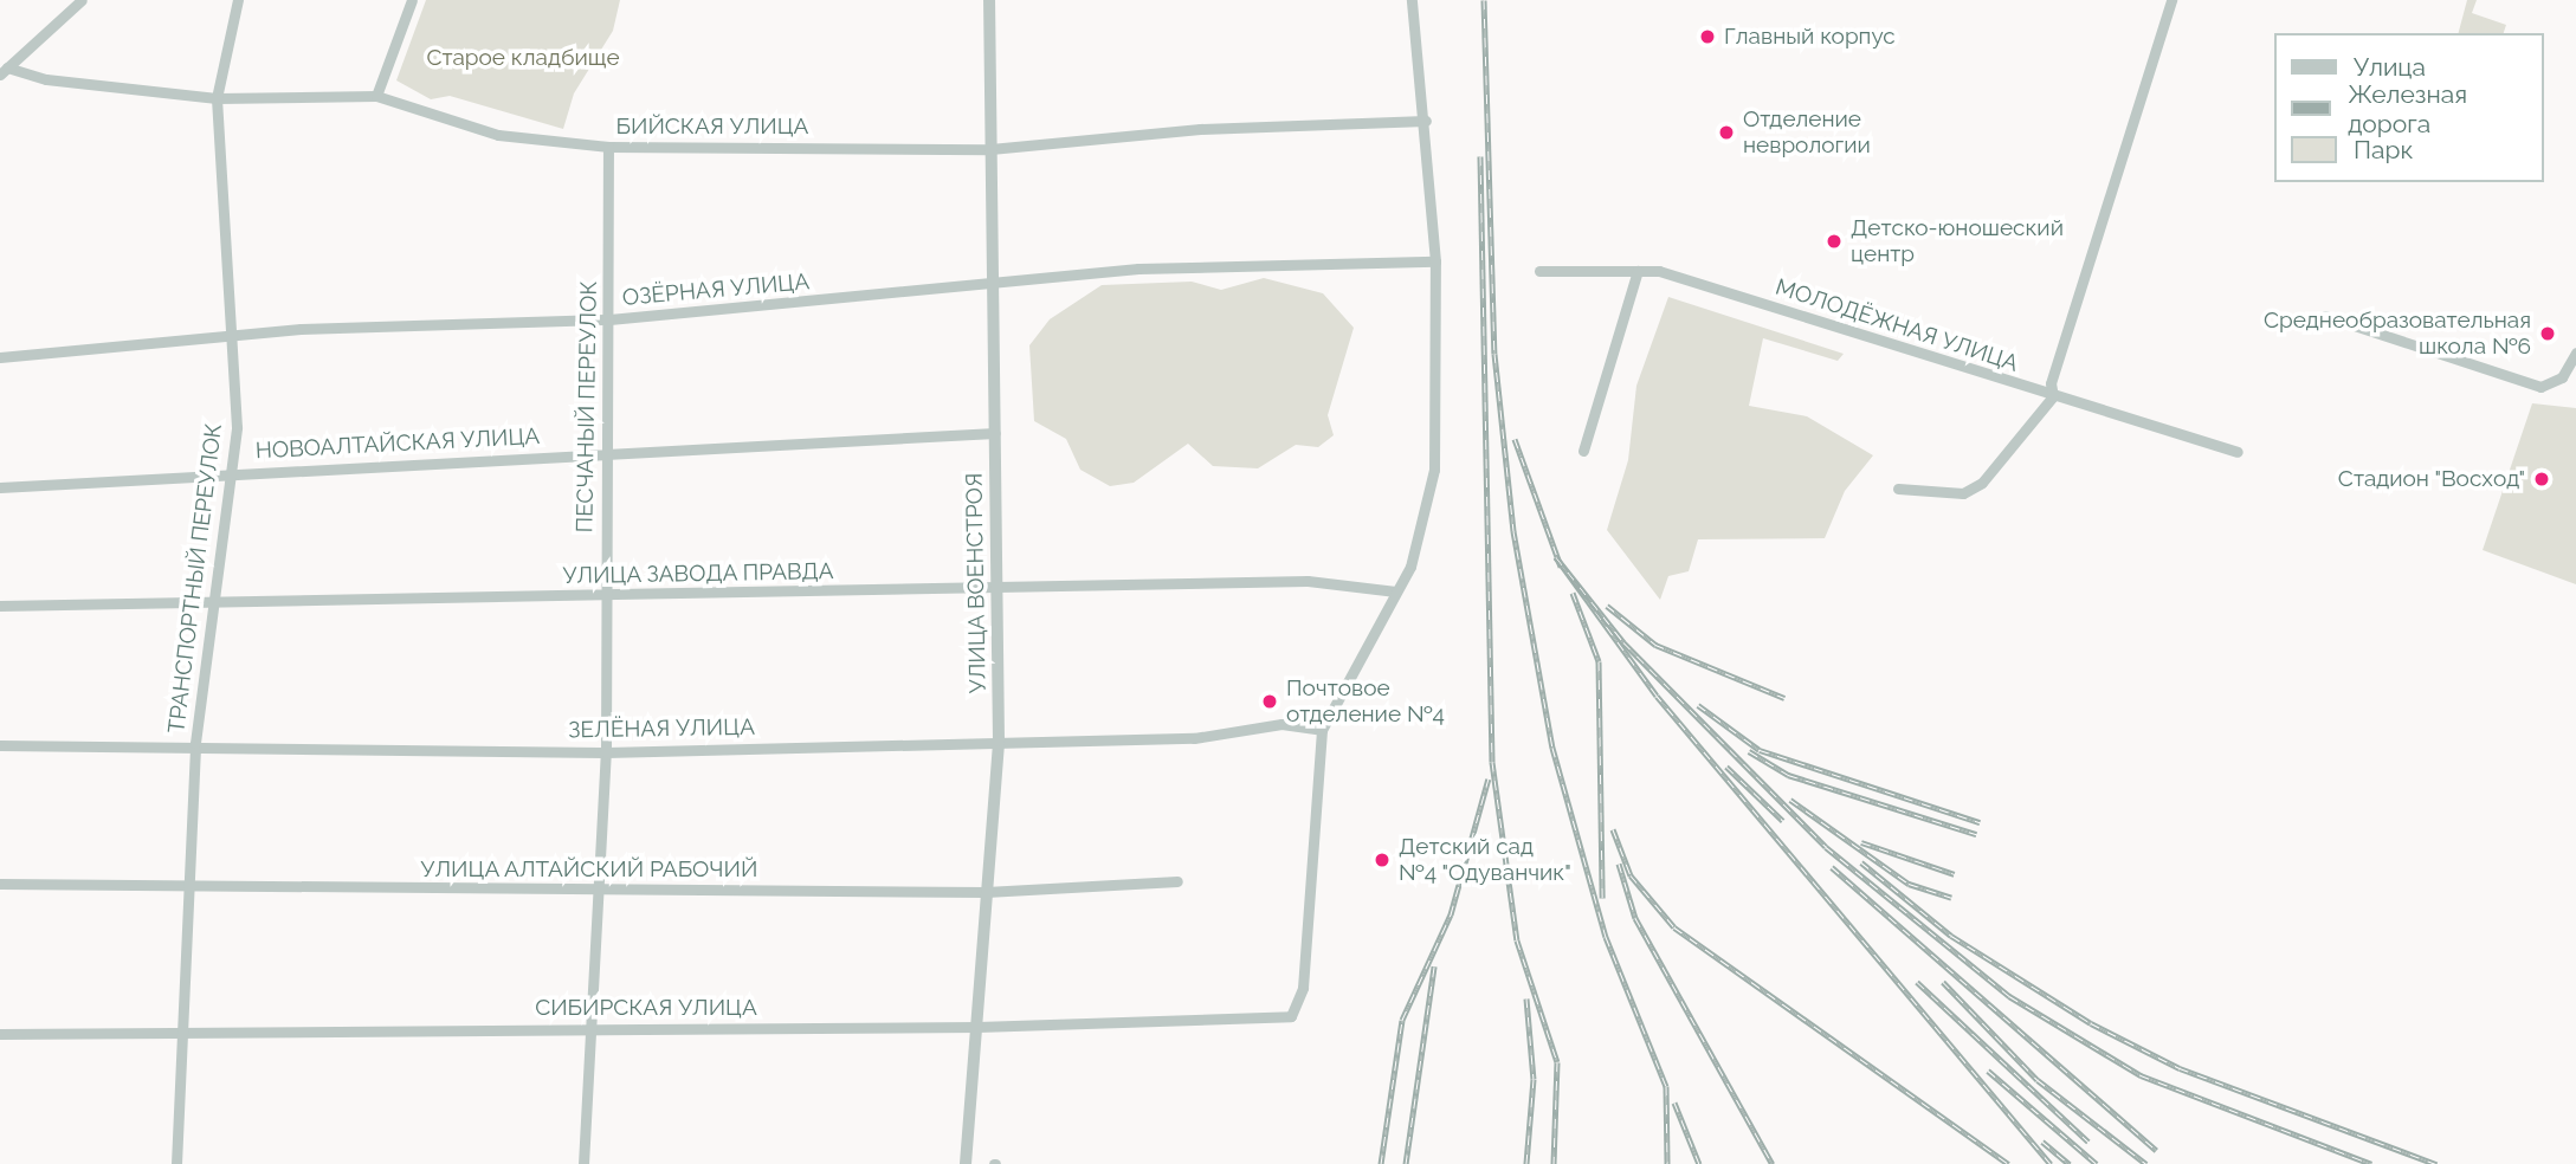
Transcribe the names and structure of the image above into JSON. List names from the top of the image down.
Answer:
{
  "streets": {
    "street": [
      "БИЙСКАЯ УЛИЦА",
      "ОЗЁРНАЯ УЛИЦА",
      "МОЛОДЁЖНАЯ УЛИЦА",
      "ПЕСЧАНЫЙ ПЕРЕУЛОК",
      "НОВОАЛТАЙСКАЯ УЛИЦА",
      "УЛИЦА ЗАВОДА ПРАВДА",
      "ТРАНСПОРТНЫЙ ПЕРЕУЛОК",
      "УЛИЦА ВОЕНСТРОЯ",
      "ЗЕЛЁНАЯ УЛИЦА",
      "УЛИЦА АЛТАЙСКИЙ РАБОЧИЙ",
      "СИБИРСКАЯ УЛИЦА"
    ]
  },
  "crossings": [
    ["БИЙСКАЯ УЛИЦА", "ПЕСЧАНЫЙ ПЕРЕУЛОК"],
    ["БИЙСКАЯ УЛИЦА", "ТРАНСПОРТНЫЙ ПЕРЕУЛОК"],
    ["БИЙСКАЯ УЛИЦА", "УЛИЦА ВОЕНСТРОЯ"],
    ["ОЗЁРНАЯ УЛИЦА", "ПЕСЧАНЫЙ ПЕРЕУЛОК"],
    ["ОЗЁРНАЯ УЛИЦА", "ТРАНСПОРТНЫЙ ПЕРЕУЛОК"],
    ["ОЗЁРНАЯ УЛИЦА", "УЛИЦА ВОЕНСТРОЯ"],
    ["ПЕСЧАНЫЙ ПЕРЕУЛОК", "НОВОАЛТАЙСКАЯ УЛИЦА"],
    ["ПЕСЧАНЫЙ ПЕРЕУЛОК", "УЛИЦА ЗАВОДА ПРАВДА"],
    ["ПЕСЧАНЫЙ ПЕРЕУЛОК", "ЗЕЛЁНАЯ УЛИЦА"],
    ["ПЕСЧАНЫЙ ПЕРЕУЛОК", "УЛИЦА АЛТАЙСКИЙ РАБОЧИЙ"],
    ["ПЕСЧАНЫЙ ПЕРЕУЛОК", "СИБИРСКАЯ УЛИЦА"],
    ["НОВОАЛТАЙСКАЯ УЛИЦА", "ТРАНСПОРТНЫЙ ПЕРЕУЛОК"],
    ["НОВОАЛТАЙСКАЯ УЛИЦА", "УЛИЦА ВОЕНСТРОЯ"],
    ["УЛИЦА ЗАВОДА ПРАВДА", "ТРАНСПОРТНЫЙ ПЕРЕУЛОК"],
    ["УЛИЦА ЗАВОДА ПРАВДА", "УЛИЦА ВОЕНСТРОЯ"],
    ["ТРАНСПОРТНЫЙ ПЕРЕУЛОК", "ЗЕЛЁНАЯ УЛИЦА"],
    ["ТРАНСПОРТНЫЙ ПЕРЕУЛОК", "УЛИЦА АЛТАЙСКИЙ РАБОЧИЙ"],
    ["ТРАНСПОРТНЫЙ ПЕРЕУЛОК", "СИБИРСКАЯ УЛИЦА"],
    ["УЛИЦА ВОЕНСТРОЯ", "ЗЕЛЁНАЯ УЛИЦА"],
    ["УЛИЦА ВОЕНСТРОЯ", "УЛИЦА АЛТАЙСКИЙ РАБОЧИЙ"],
    ["УЛИЦА ВОЕНСТРОЯ", "СИБИРСКАЯ УЛИЦА"],
    ["ЗЕЛЁНАЯ УЛИЦА", "СИБИРСКАЯ УЛИЦА"]
  ],
  "parks": ["Старое кладбище"],
  "places": [
    "Главный корпус",
    "Отделение неврологии",
    "Детско-юношеский центр",
    "Среднеобразовательная школа №6",
    "Стадион \"Восход\"",
    "Почтовое отделение №4",
    "Детский сад №4 \"Одуванчик\""
  ],
  "legend": ["Улица", "Железная дорога", "Парк"]
}
